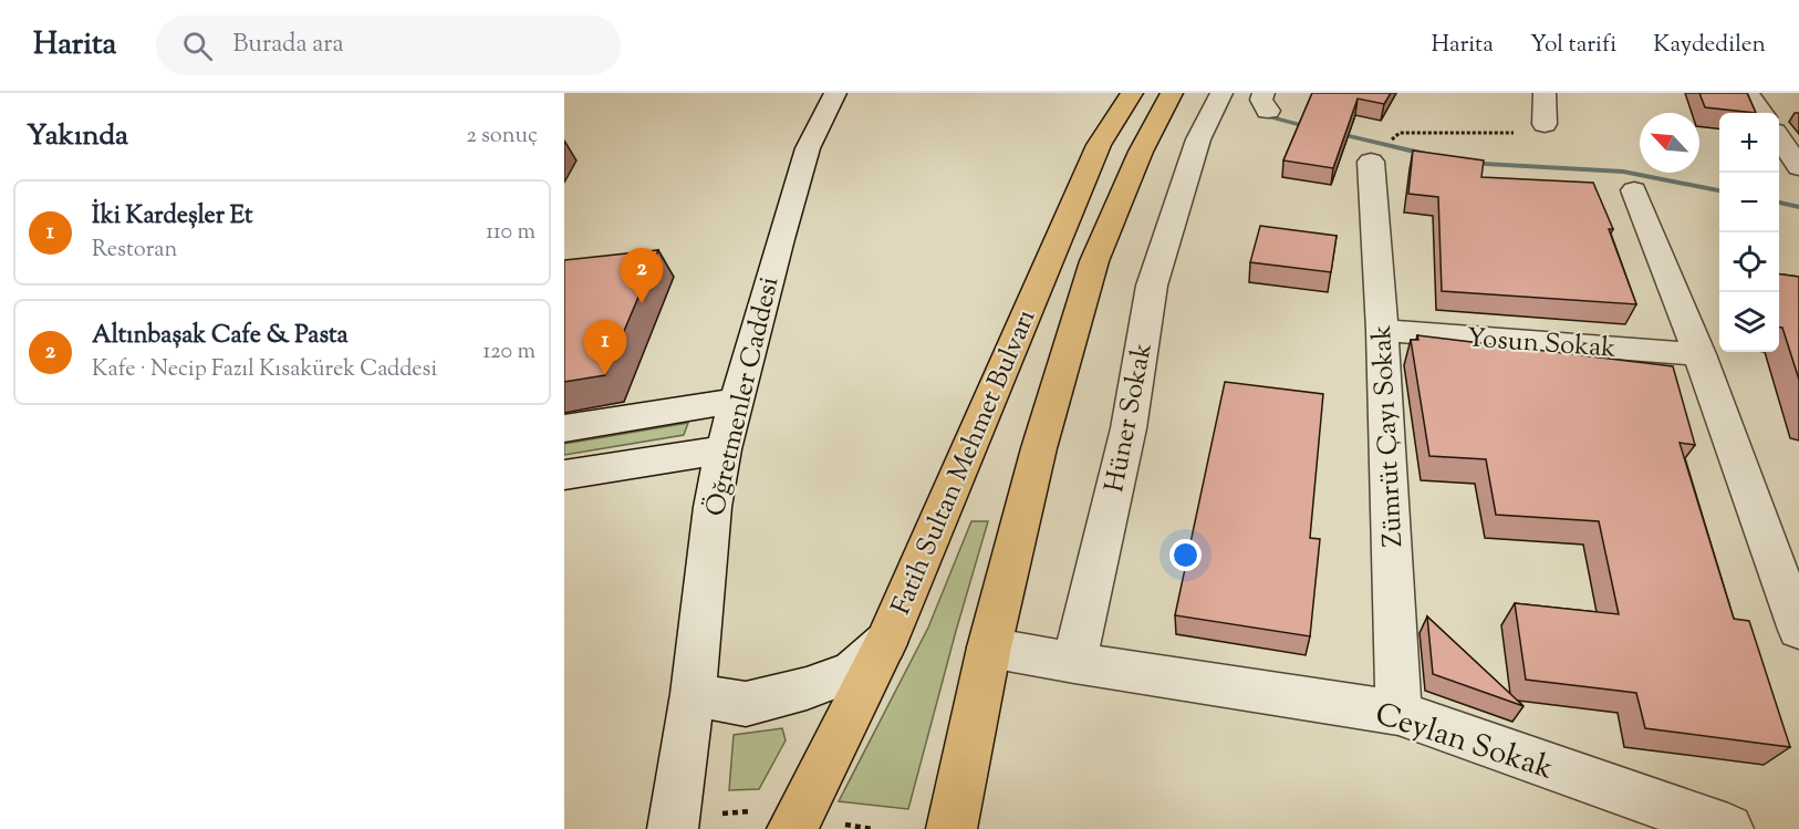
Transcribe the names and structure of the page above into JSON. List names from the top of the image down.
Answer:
{
  "streets": {
    "main road": ["Fatih Sultan Mehmet Bulvarı"],
    "street": [
      "Yosun Sokak",
      "Öğretmenler Caddesi",
      "Hüner Sokak",
      "Zümrüt Çayı Sokak",
      "Ceylan Sokak"
    ]
  },
  "crossings": [
    ["Yosun Sokak", "Zümrüt Çayı Sokak"],
    ["Hüner Sokak", "Ceylan Sokak"],
    ["Zümrüt Çayı Sokak", "Ceylan Sokak"]
  ],
  "north": "top left",
  "page": {
    "header": "Harita",
    "search": "Burada ara",
    "nav": ["Harita", "Yol tarifi", "Kaydedilen"],
    "heading": ["Yakında", "2 sonuç"],
    "map_buttons": ["+", "−"],
    "list": [
      {
        "mark": "1",
        "name": "İki Kardeşler Et",
        "note": "Restoran",
        "value": "110 m"
      },
      {
        "mark": "2",
        "name": "Altınbaşak Cafe & Pasta",
        "note": "Kafe · Necip Fazıl Kısakürek Caddesi",
        "value": "120 m"
      }
    ],
    "pins": ["2", "1"]
  }
}
